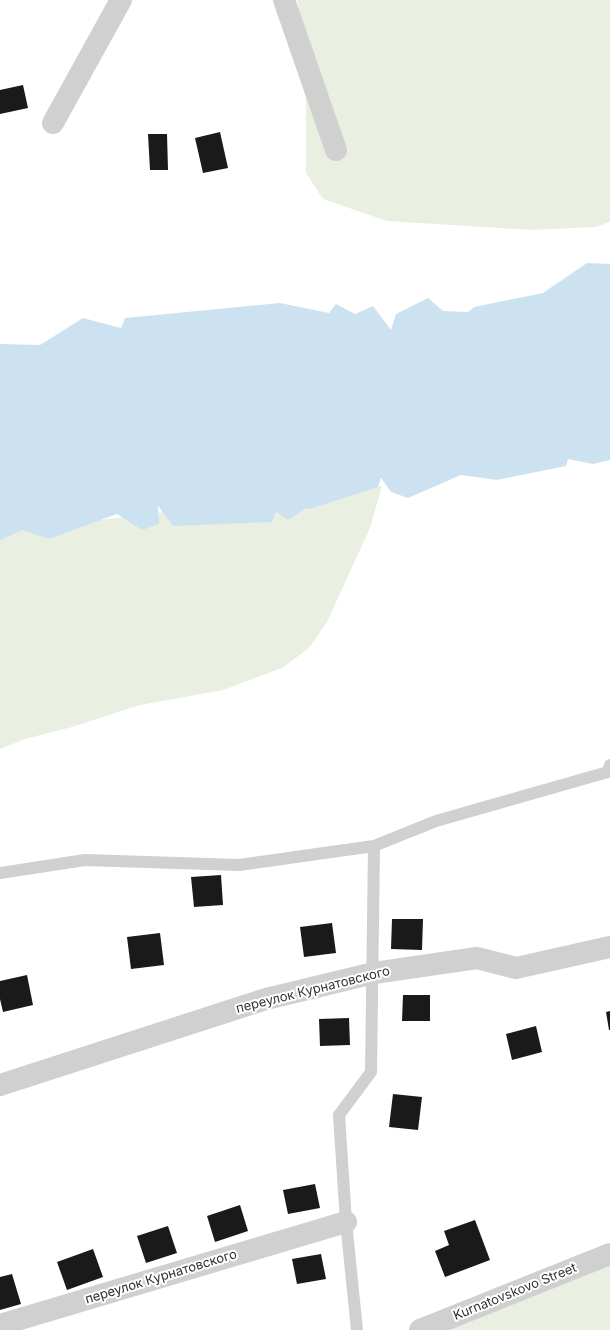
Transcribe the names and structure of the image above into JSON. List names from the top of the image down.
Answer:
{
  "streets": {
    "street": ["переулок Курнатовского", "Kurnatovskovo Street"]
  }
}
